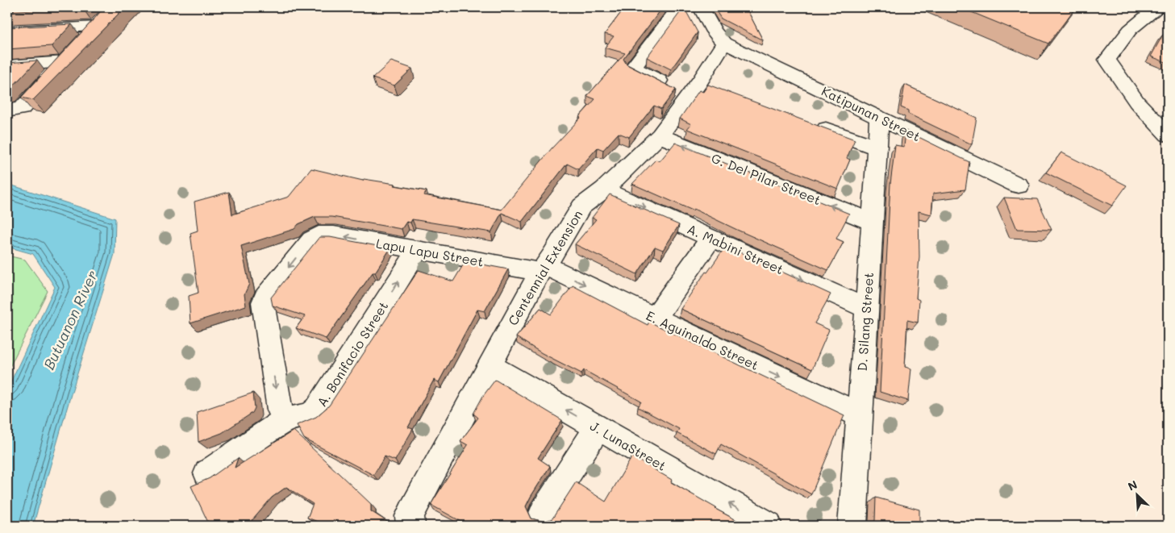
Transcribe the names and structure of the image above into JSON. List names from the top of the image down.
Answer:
{
  "streets": {
    "street": [
      "Katipunan Street",
      "G. Del Pilar Street",
      "A. Mabini Street",
      "Lapu Lapu Street",
      "Centennial Extension",
      "D. Silang Street",
      "E. Aguinaldo Street",
      "A. Bonifacio Street",
      "J. LunaStreet"
    ]
  },
  "crossings": [
    ["Katipunan Street", "Centennial Extension"],
    ["Katipunan Street", "D. Silang Street"],
    ["G. Del Pilar Street", "Centennial Extension"],
    ["G. Del Pilar Street", "D. Silang Street"],
    ["A. Mabini Street", "Centennial Extension"],
    ["A. Mabini Street", "D. Silang Street"],
    ["Lapu Lapu Street", "Centennial Extension"],
    ["Lapu Lapu Street", "E. Aguinaldo Street"],
    ["Lapu Lapu Street", "A. Bonifacio Street"],
    ["Centennial Extension", "E. Aguinaldo Street"],
    ["Centennial Extension", "J. LunaStreet"],
    ["D. Silang Street", "E. Aguinaldo Street"]
  ],
  "one_way": [
    "A. Mabini Street",
    "E. Aguinaldo Street",
    "A. Bonifacio Street",
    "J. LunaStreet"
  ],
  "water": ["Butuanon River"],
  "north": "top left"
}
